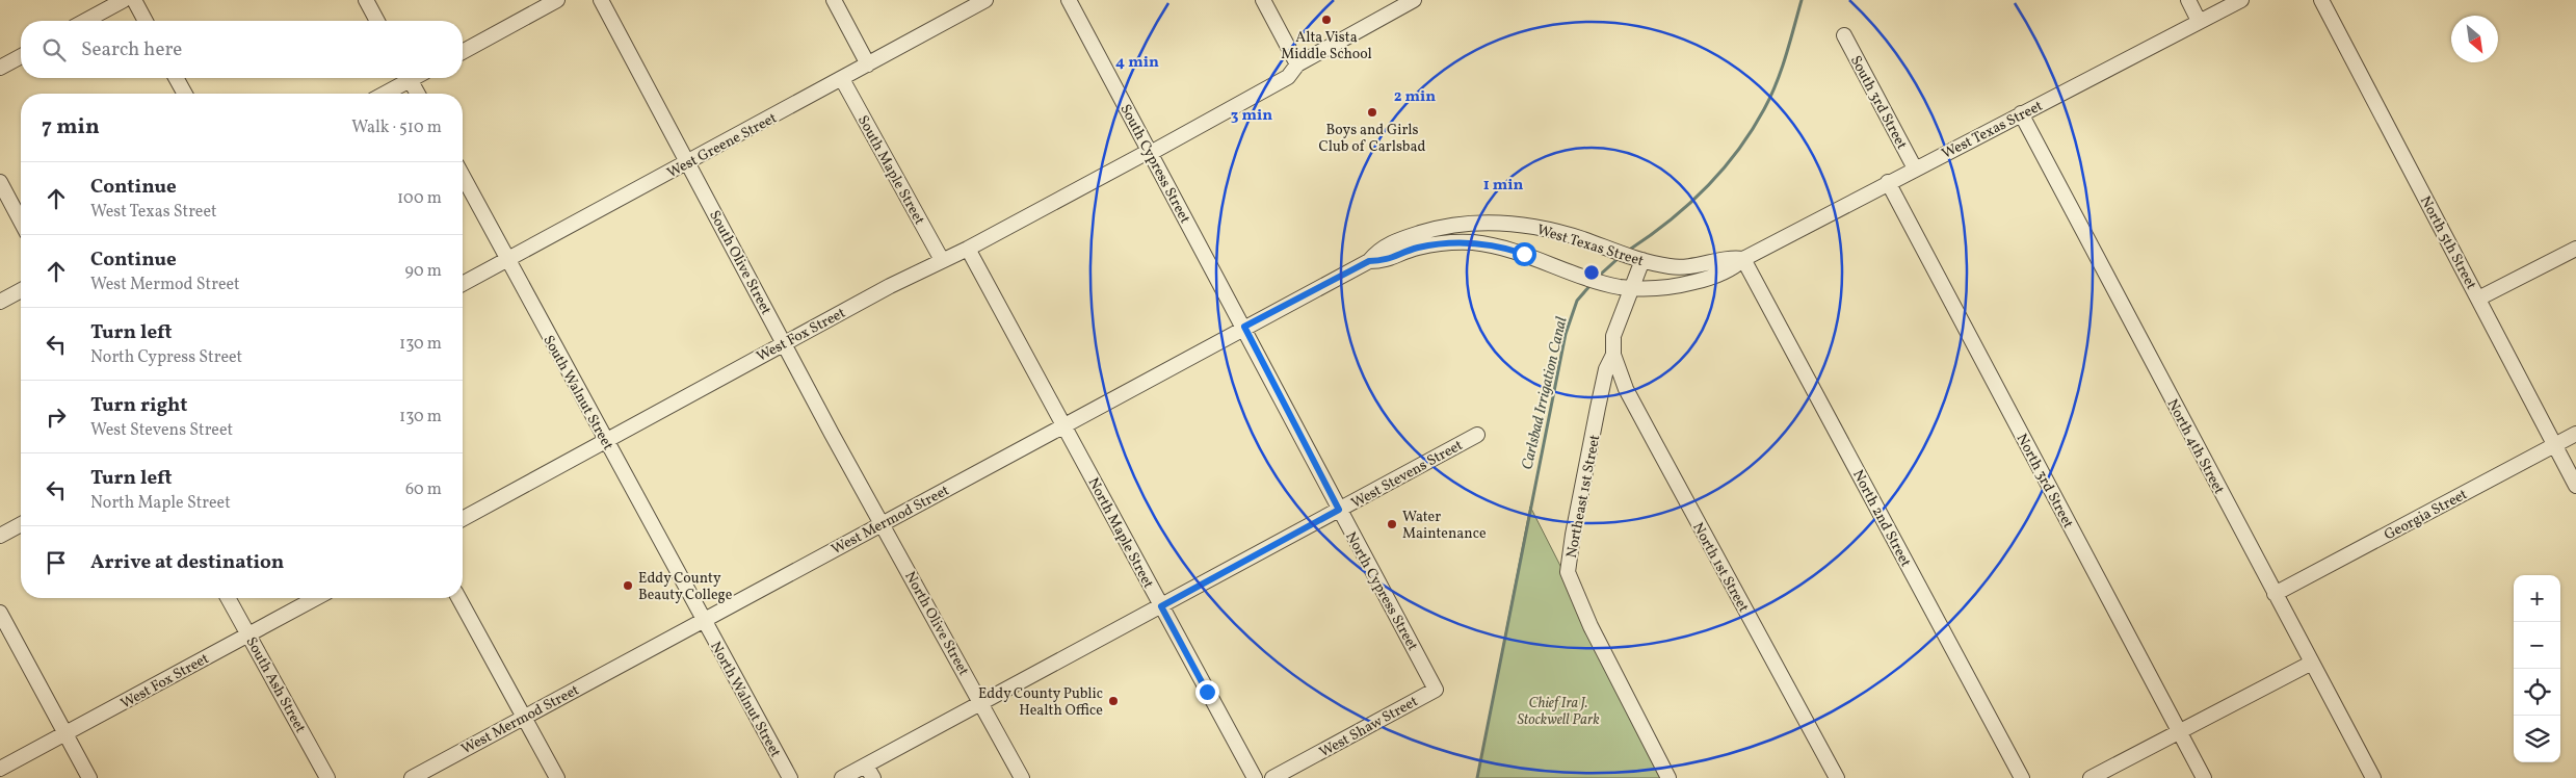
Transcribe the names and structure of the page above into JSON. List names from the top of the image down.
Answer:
{
  "streets": {
    "street": [
      "South 3rd Street",
      "West Texas Street",
      "West Greene Street",
      "South Cypress Street",
      "South Maple Street",
      "North 5th Street",
      "South Olive Street",
      "West Fox Street",
      "South Walnut Street",
      "North 4th Street",
      "West Stevens Street",
      "North 3rd Street",
      "Northeast 1st Street",
      "Georgia Street",
      "North 2nd Street",
      "West Mermod Street",
      "North Maple Street",
      "North 1st Street",
      "North Cypress Street",
      "North Olive Street",
      "South Ash Street",
      "North Walnut Street",
      "West Shaw Street"
    ]
  },
  "crossings": [
    ["South 3rd Street", "West Texas Street"],
    ["West Texas Street", "North 4th Street"],
    ["West Texas Street", "North 3rd Street"],
    ["West Texas Street", "Northeast 1st Street"],
    ["West Texas Street", "North 2nd Street"],
    ["West Texas Street", "West Mermod Street"],
    ["West Greene Street", "South Maple Street"],
    ["West Greene Street", "South Olive Street"],
    ["West Greene Street", "South Walnut Street"],
    ["South Cypress Street", "West Fox Street"],
    ["South Cypress Street", "West Mermod Street"],
    ["South Cypress Street", "North Cypress Street"],
    ["South Maple Street", "West Fox Street"],
    ["North 5th Street", "Georgia Street"],
    ["South Olive Street", "West Fox Street"],
    ["South Olive Street", "West Mermod Street"],
    ["South Olive Street", "North Olive Street"],
    ["West Fox Street", "South Walnut Street"],
    ["West Fox Street", "South Ash Street"],
    ["South Walnut Street", "West Mermod Street"],
    ["South Walnut Street", "North Walnut Street"],
    ["North 4th Street", "Georgia Street"],
    ["West Stevens Street", "North Maple Street"],
    ["West Stevens Street", "North Cypress Street"],
    ["West Stevens Street", "North Olive Street"],
    ["Northeast 1st Street", "North 1st Street"],
    ["West Mermod Street", "North Maple Street"],
    ["West Mermod Street", "North Cypress Street"],
    ["West Mermod Street", "North Olive Street"],
    ["West Mermod Street", "North Walnut Street"],
    ["North Cypress Street", "West Shaw Street"]
  ],
  "water": ["Carlsbad Irrigation Canal"],
  "parks": ["Chief Ira J. Stockwell Park"],
  "places": [
    "Alta Vista Middle School",
    "Boys and Girls Club of Carlsbad",
    "Water Maintenance",
    "Eddy County Beauty College",
    "Eddy County Public Health Office"
  ],
  "north": "bottom right",
  "page": {
    "search": "Search here",
    "heading": ["7 min", "Walk · 510 m"],
    "list": [
      ["Continue", "West Texas Street", "100 m"],
      ["Continue", "West Mermod Street", "90 m"],
      ["Turn left", "North Cypress Street", "130 m"],
      ["Turn right", "West Stevens Street", "130 m"],
      ["Turn left", "North Maple Street", "60 m"],
      "Arrive at destination"
    ],
    "map_buttons": ["+", "−"]
  },
  "rings": [
    "4 min",
    "2 min",
    "3 min",
    "1 min"
  ]
}
